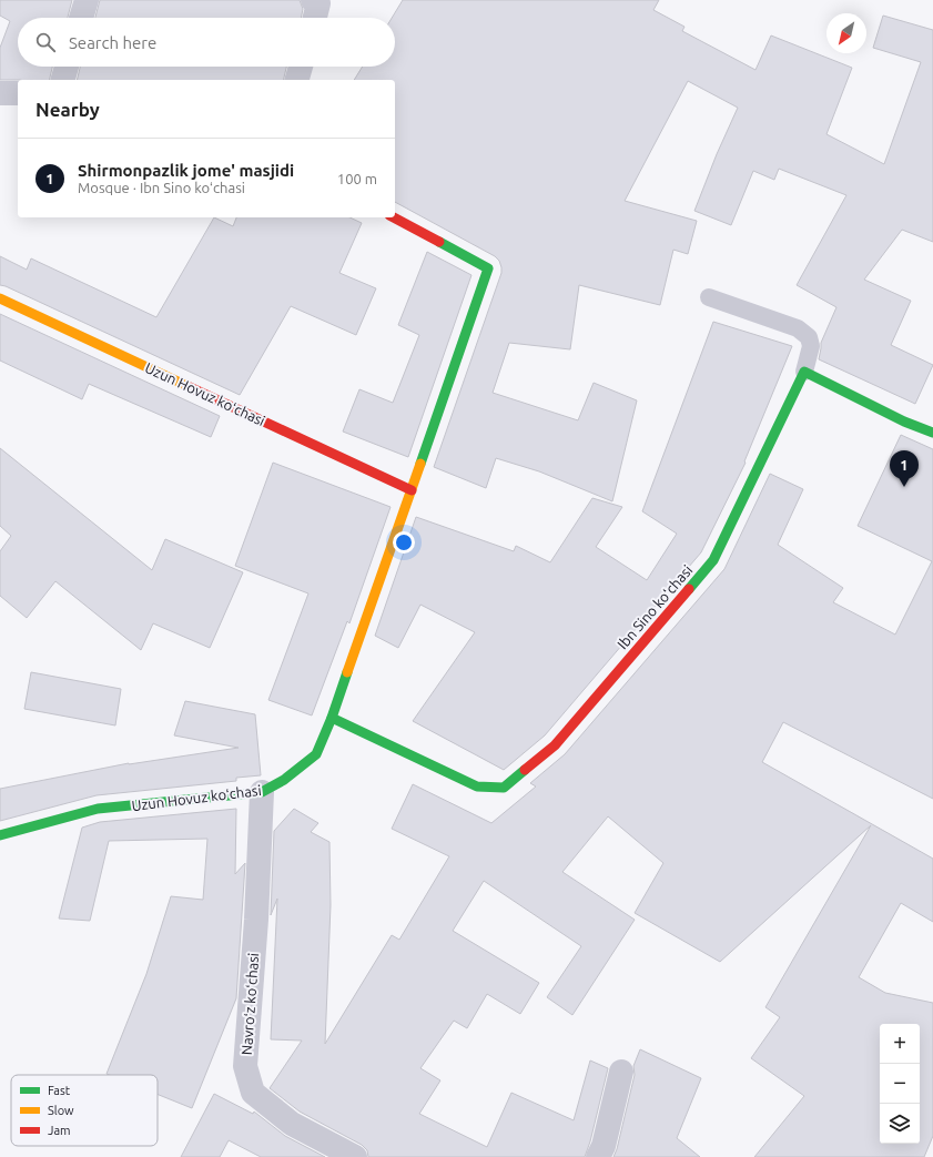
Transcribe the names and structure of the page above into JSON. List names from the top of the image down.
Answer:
{
  "streets": {
    "street": ["Uzun Hovuz koʻchasi", "Ibn Sino koʻchasi", "Navroʻz koʻchasi"]
  },
  "crossings": [
    ["Uzun Hovuz koʻchasi", "Ibn Sino koʻchasi"],
    ["Uzun Hovuz koʻchasi", "Navroʻz koʻchasi"]
  ],
  "legend": ["Fast", "Slow", "Jam"],
  "north": "bottom left",
  "page": {
    "search": "Search here",
    "heading": "Nearby",
    "list": [
      {
        "mark": "1",
        "name": "Shirmonpazlik jome' masjidi",
        "note": "Mosque · Ibn Sino koʻchasi",
        "value": "100 m"
      }
    ],
    "pins": "1",
    "map_buttons": ["+", "−"]
  }
}
